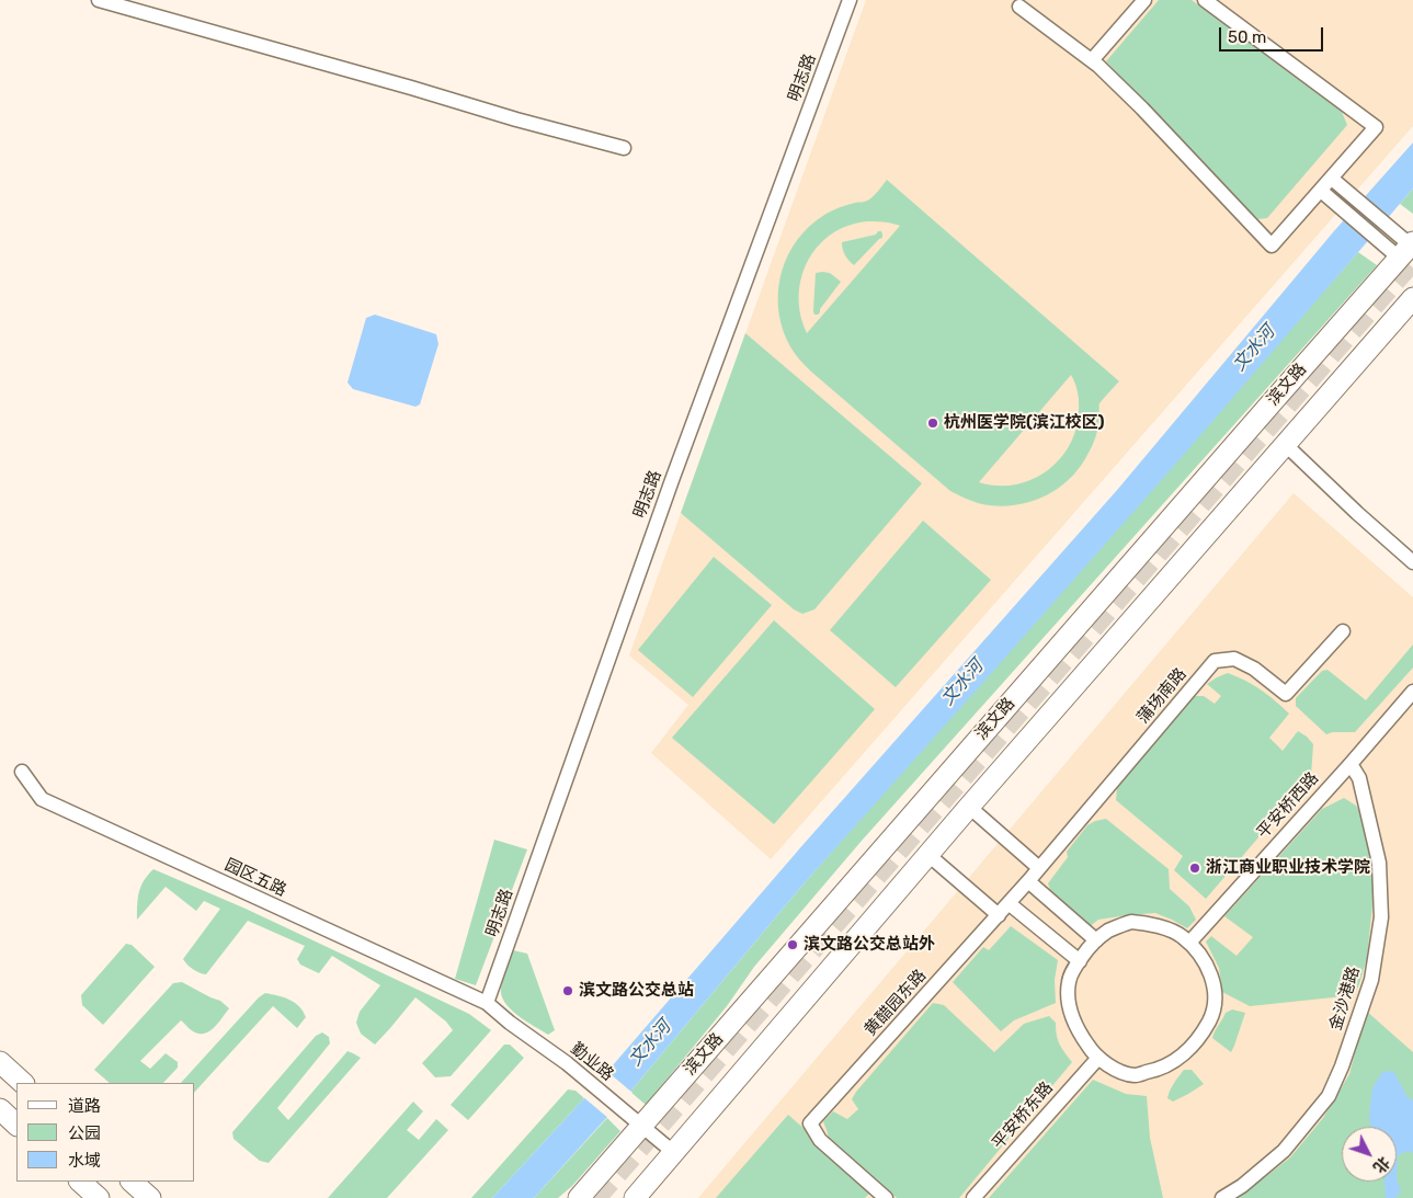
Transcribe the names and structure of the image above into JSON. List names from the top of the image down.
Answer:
{
  "streets": {
    "main road": ["滨文路"],
    "street": [
      "明志路",
      "蒲场南路",
      "平安桥西路",
      "园区五路",
      "金沙港路",
      "黄醋园东路",
      "勤业路",
      "平安桥东路"
    ]
  },
  "crossings": [
    ["明志路", "园区五路"],
    ["明志路", "勤业路"],
    ["滨文路", "勤业路"],
    ["蒲场南路", "黄醋园东路"],
    ["平安桥西路", "金沙港路"],
    ["平安桥西路", "平安桥东路"],
    ["园区五路", "勤业路"]
  ],
  "water": ["文水河"],
  "places": [
    "杭州医学院(滨江校区)",
    "浙江商业职业技术学院",
    "滨文路公交总站外",
    "滨文路公交总站"
  ],
  "legend": ["道路", "公园", "水域"],
  "scale_bar": "50 m",
  "north": "bottom right"
}
